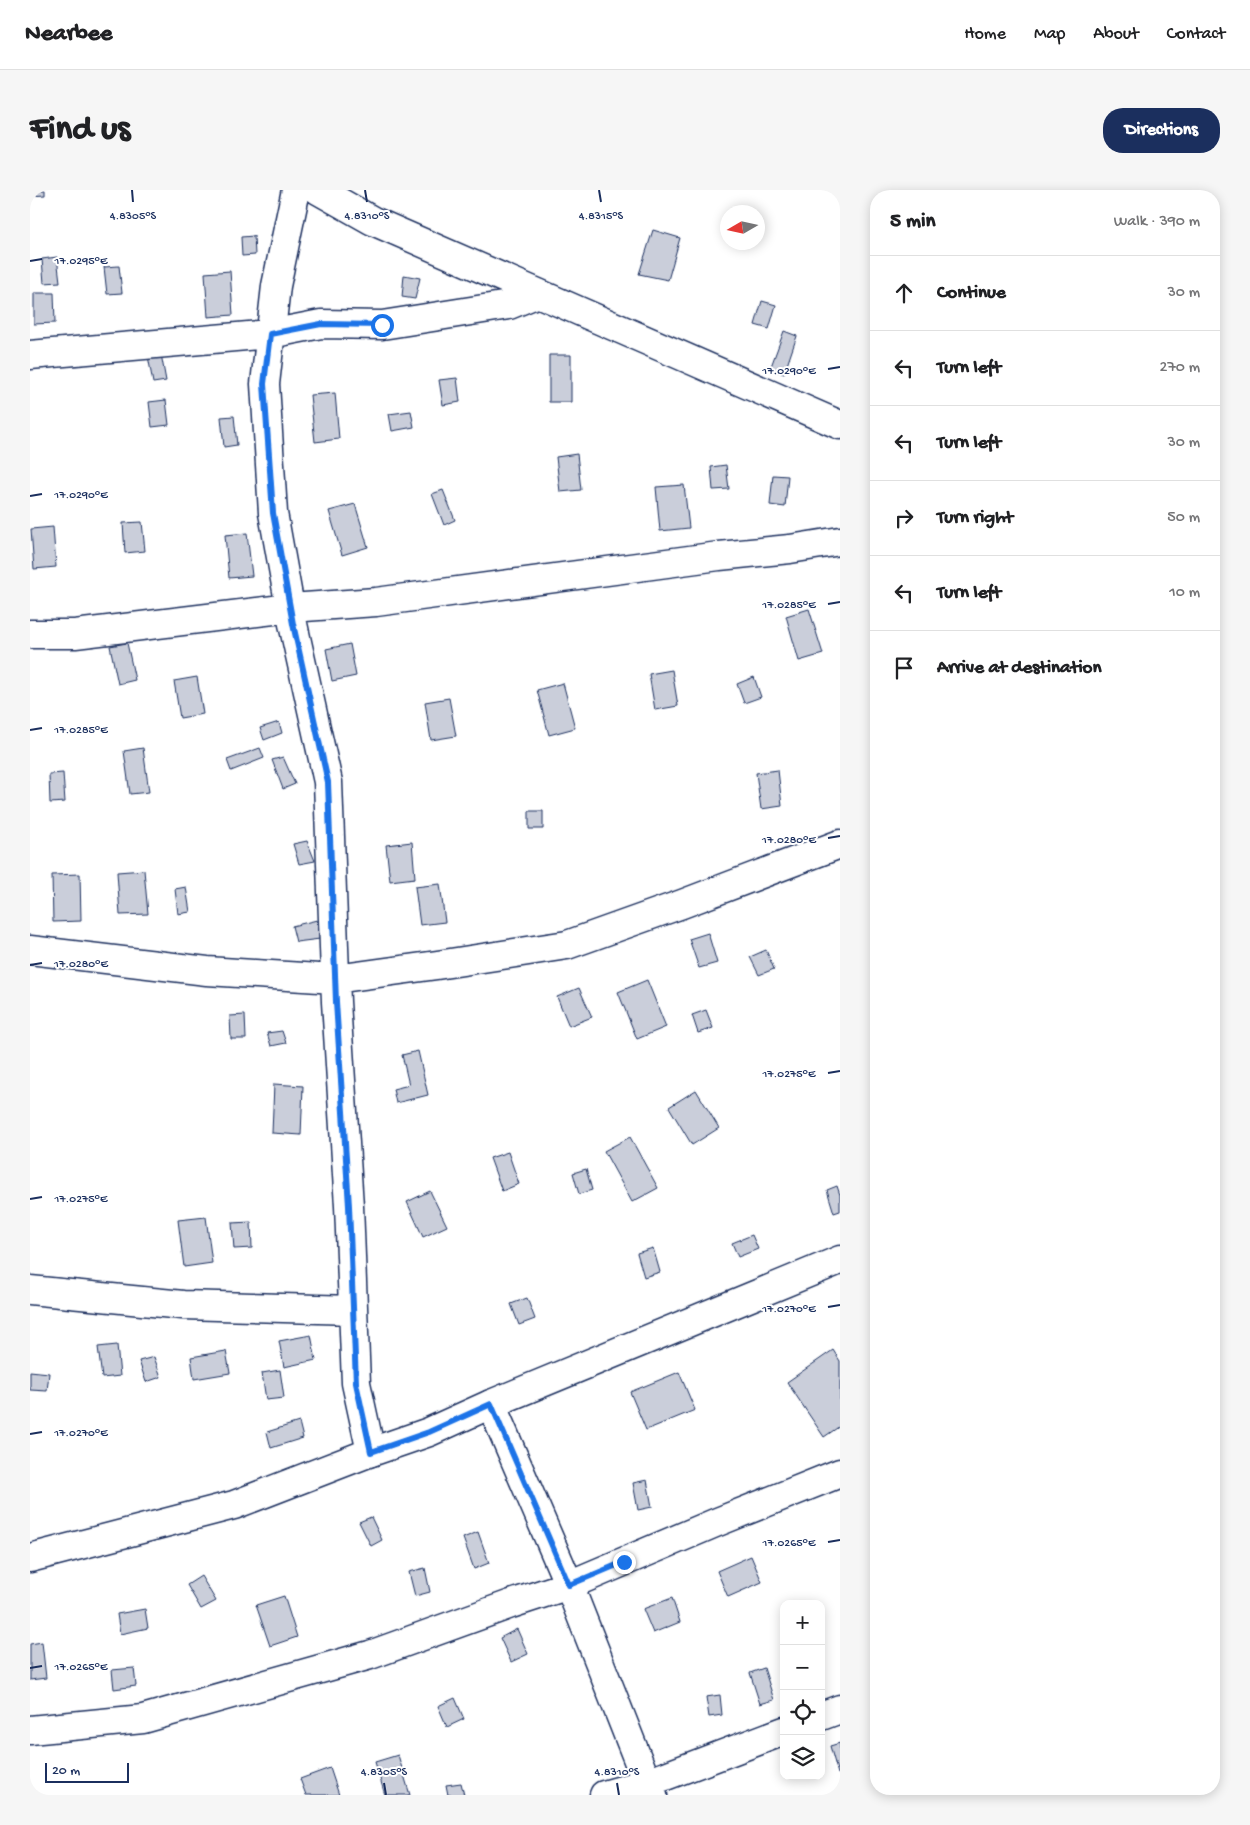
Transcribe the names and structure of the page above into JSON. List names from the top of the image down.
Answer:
{
  "scale_bar": "20 m",
  "north": "left",
  "page": {
    "header": "Nearbee",
    "nav": [
      "Home",
      "Map",
      "About",
      "Contact"
    ],
    "buttons": "Directions",
    "title": "Find us",
    "heading": ["5 min", "Walk · 390 m"],
    "list": [
      ["Continue", "30 m"],
      ["Turn left", "270 m"],
      ["Turn left", "30 m"],
      ["Turn right", "50 m"],
      ["Turn left", "10 m"],
      "Arrive at destination"
    ],
    "map_buttons": ["+", "−"],
    "scale": "20 m"
  },
  "coordinates": [
    "4.8305°S",
    "4.8310°S",
    "4.8315°S",
    "17.0295°E",
    "17.0290°E",
    "17.0285°E",
    "17.0280°E",
    "17.0275°E",
    "17.0270°E",
    "17.0265°E"
  ]
}
